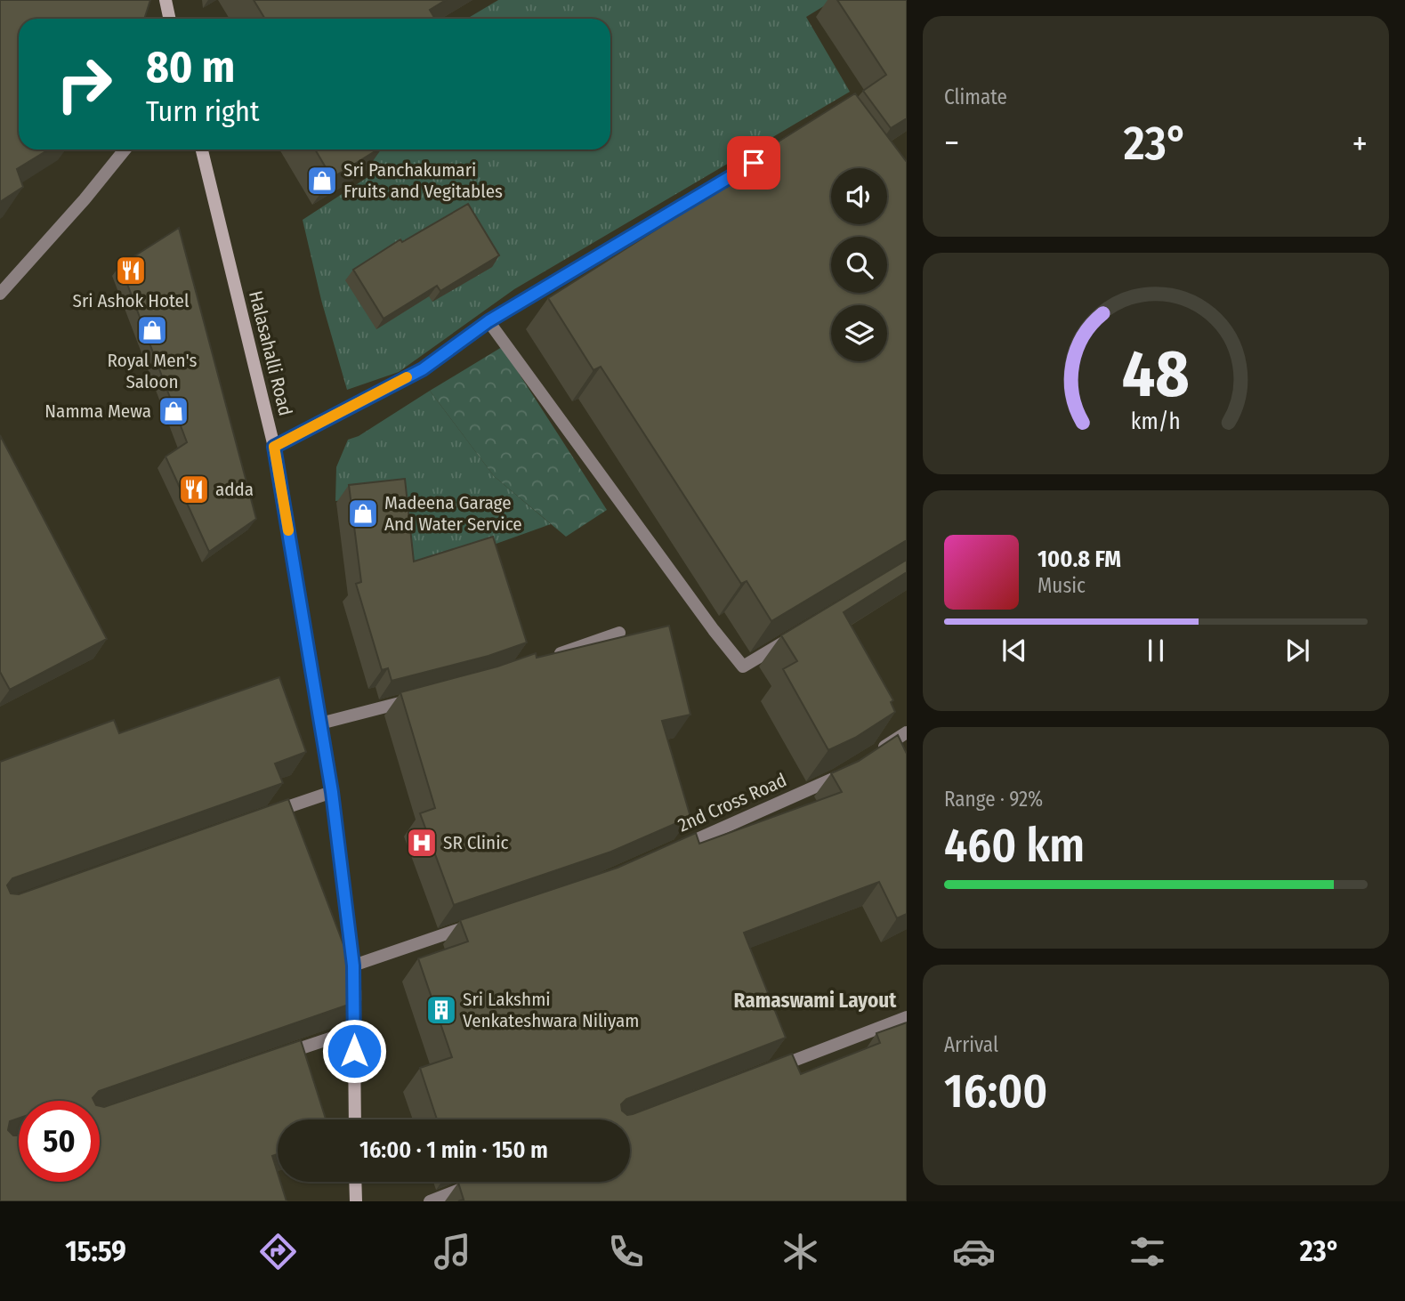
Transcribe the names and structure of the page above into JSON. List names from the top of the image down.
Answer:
{
  "streets": {
    "main road": ["Halasahalli Road"],
    "street": ["2nd Cross Road"]
  },
  "districts": ["Ramaswami Layout"],
  "places": {
    "shop": [
      "Sri Panchakumari Fruits and Vegitables",
      "Royal Men's Saloon",
      "Namma Mewa",
      "Madeena Garage And Water Service"
    ],
    "restaurant": ["Sri Ashok Hotel", "adda"],
    "hospital": ["SR Clinic"],
    "building": ["Sri Lakshmi Venkateshwara Niliyam"]
  },
  "page": {
    "tile": [
      "Climate",
      ["Range · 92%", "460 km"],
      ["Arrival", "16:00"]
    ],
    "turn": ["80 m", "Turn right"],
    "heat": ["−", "23°", "+"],
    "song": ["100.8 FM", "Music"],
    "limit": "50",
    "trip": "16:00 · 1 min · 150 m",
    "tabs": ["15:59", "23°"],
    "gauge": ["48", "km/h"]
  }
}
